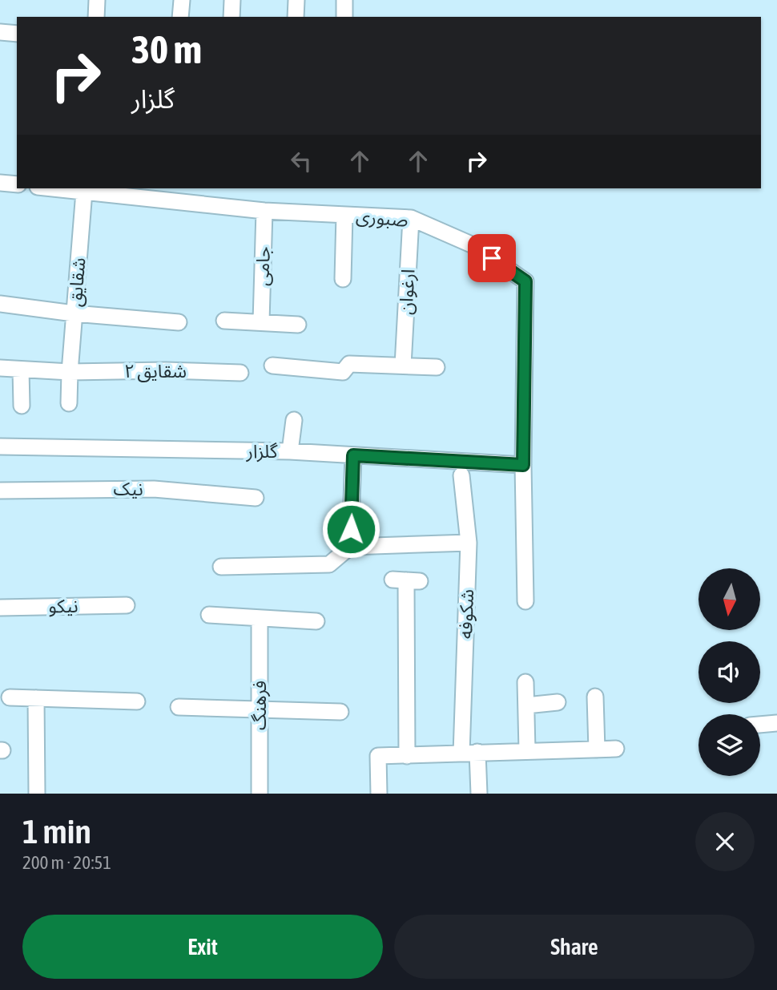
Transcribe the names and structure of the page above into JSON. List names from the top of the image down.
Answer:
{
  "streets": {
    "street": [
      "صبوری",
      "جامی",
      "شقایق",
      "ارغوان",
      "شقایق ۲",
      "گلزار",
      "نیک",
      "نیکو",
      "شکوفه",
      "فرهنگ"
    ]
  },
  "crossings": [
    ["صبوری", "جامی"],
    ["صبوری", "شقایق"],
    ["صبوری", "ارغوان"],
    ["صبوری", "گلزار"],
    ["شقایق", "شقایق ۲"]
  ],
  "north": "bottom",
  "page": {
    "turn": ["30 m", "گلزار"],
    "heading": ["1 min", "200 m · 20:51"],
    "buttons": ["Exit", "Share"]
  }
}
